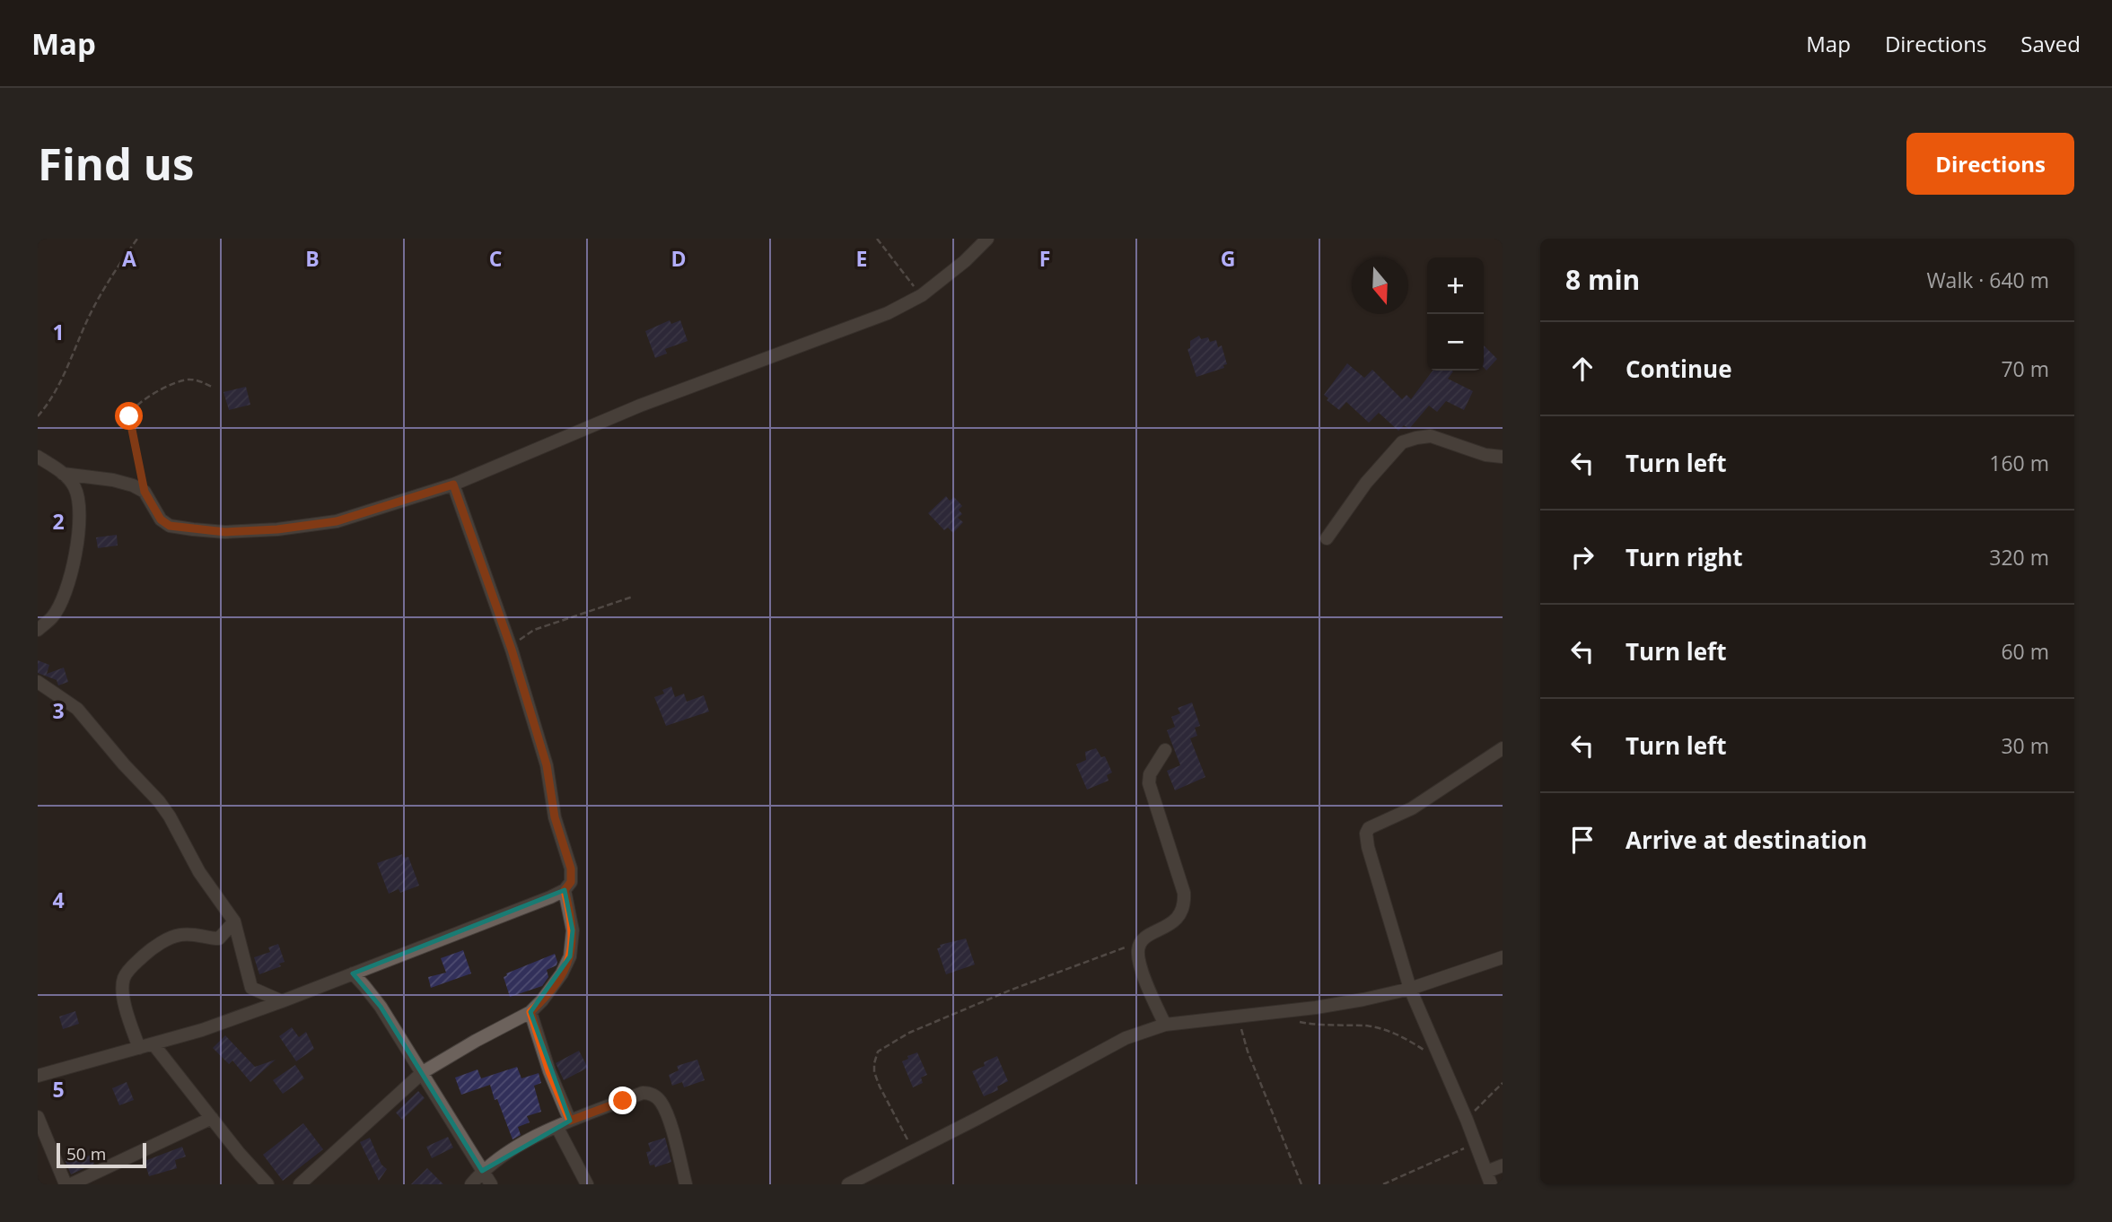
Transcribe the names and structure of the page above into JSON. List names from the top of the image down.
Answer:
{
  "scale_bar": "50 m",
  "north": "bottom",
  "page": {
    "header": "Map",
    "nav": ["Map", "Directions", "Saved"],
    "buttons": "Directions",
    "title": "Find us",
    "heading": ["8 min", "Walk · 640 m"],
    "map_buttons": ["+", "−"],
    "list": [
      ["Continue", "70 m"],
      ["Turn left", "160 m"],
      ["Turn right", "320 m"],
      ["Turn left", "60 m"],
      ["Turn left", "30 m"],
      "Arrive at destination"
    ],
    "scale": "50 m"
  },
  "grid": {
    "columns": [
      "A",
      "B",
      "C",
      "D",
      "E",
      "F",
      "G"
    ],
    "rows": [
      "1",
      "2",
      "3",
      "4",
      "5"
    ]
  }
}
